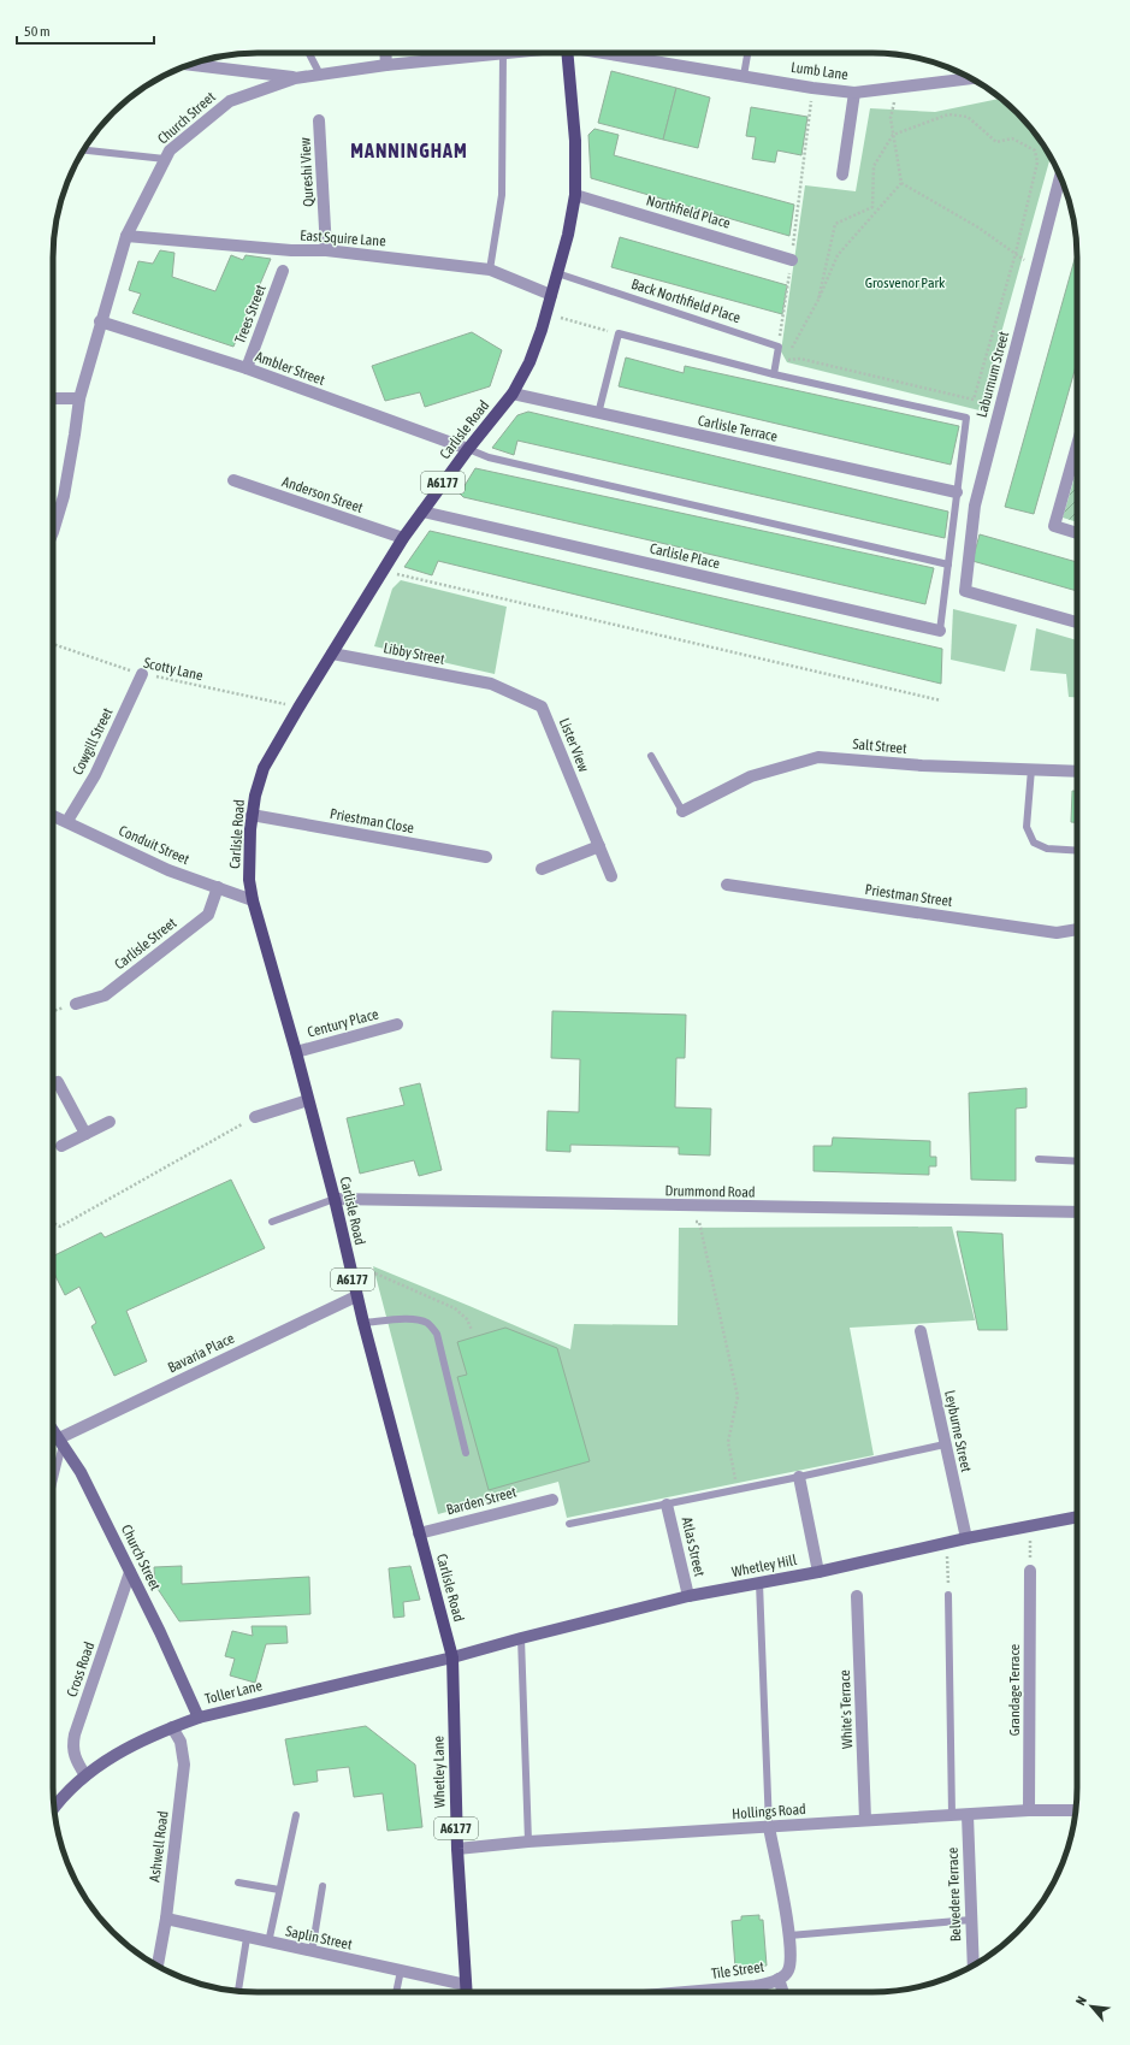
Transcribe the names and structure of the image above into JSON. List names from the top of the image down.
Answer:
{
  "streets": {
    "main road": [
      "Church Street",
      "Carlisle Road",
      "A6177",
      "Whetley Hill",
      "Toller Lane",
      "Whetley Lane"
    ],
    "street": [
      "Lumb Lane",
      "Qureshi View",
      "Northfield Place",
      "East Squire Lane",
      "Trees Street",
      "Ambler Street",
      "Laburnum Street",
      "Carlisle Terrace",
      "Anderson Street",
      "Carlisle Place",
      "Libby Street",
      "Cowgill Street",
      "Lister View",
      "Salt Street",
      "Priestman Close",
      "Conduit Street",
      "Priestman Street",
      "Carlisle Street",
      "Century Place",
      "Drummond Road",
      "Bavaria Place",
      "Leyburne Street",
      "Barden Street",
      "Atlas Street",
      "Cross Road",
      "Grandage Terrace",
      "White's Terrace",
      "Hollings Road",
      "Ashwell Road",
      "Belvedere Terrace",
      "Saplin Street",
      "Tile Street"
    ],
    "lane": ["Back Northfield Place"],
    "path": ["Scotty Lane"]
  },
  "crossings": [
    ["Church Street", "East Squire Lane"],
    ["Church Street", "Ambler Street"],
    ["Church Street", "Bavaria Place"],
    ["Church Street", "Cross Road"],
    ["Church Street", "Toller Lane"],
    ["Qureshi View", "East Squire Lane"],
    ["Northfield Place", "Carlisle Road"],
    ["East Squire Lane", "Carlisle Road"],
    ["Back Northfield Place", "Carlisle Road"],
    ["Trees Street", "Ambler Street"],
    ["Ambler Street", "Carlisle Road"],
    ["Carlisle Terrace", "Carlisle Road"],
    ["Carlisle Road", "Anderson Street"],
    ["Carlisle Road", "Carlisle Place"],
    ["Carlisle Road", "Libby Street"],
    ["Carlisle Road", "Scotty Lane"],
    ["Carlisle Road", "Priestman Close"],
    ["Carlisle Road", "Conduit Street"],
    ["Carlisle Road", "Century Place"],
    ["Carlisle Road", "Drummond Road"],
    ["Carlisle Road", "Bavaria Place"],
    ["Carlisle Road", "Barden Street"],
    ["Carlisle Road", "Whetley Hill"],
    ["Carlisle Road", "Toller Lane"],
    ["Carlisle Road", "Whetley Lane"],
    ["Libby Street", "Lister View"],
    ["Scotty Lane", "Cowgill Street"],
    ["Cowgill Street", "Conduit Street"],
    ["Conduit Street", "Carlisle Street"],
    ["Leyburne Street", "Whetley Hill"],
    ["Atlas Street", "Whetley Hill"],
    ["Whetley Hill", "Toller Lane"],
    ["Whetley Hill", "Whetley Lane"],
    ["Cross Road", "Toller Lane"],
    ["Grandage Terrace", "Hollings Road"],
    ["Toller Lane", "Whetley Lane"],
    ["Toller Lane", "Ashwell Road"],
    ["White's Terrace", "Hollings Road"],
    ["Whetley Lane", "Hollings Road"],
    ["Whetley Lane", "Saplin Street"],
    ["Hollings Road", "Belvedere Terrace"],
    ["Hollings Road", "Tile Street"],
    ["Ashwell Road", "Saplin Street"]
  ],
  "districts": ["MANNINGHAM"],
  "parks": ["Grosvenor Park"],
  "scale_bar": "50 m",
  "north": "top left"
}
